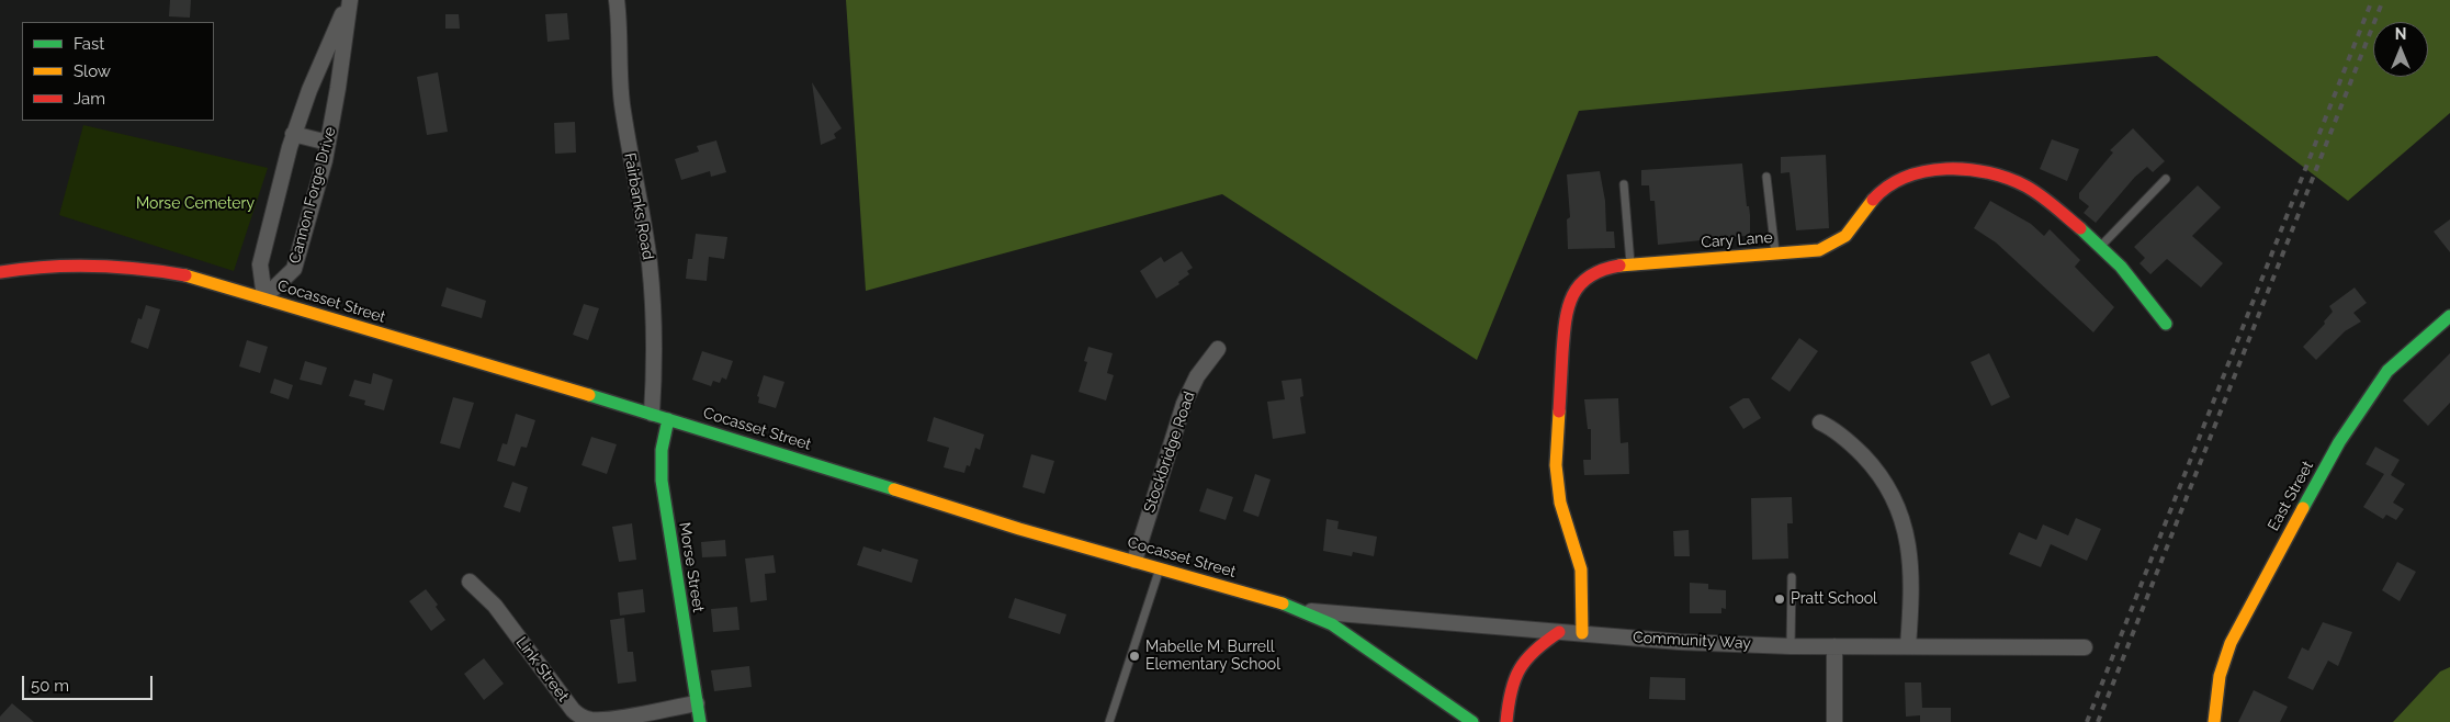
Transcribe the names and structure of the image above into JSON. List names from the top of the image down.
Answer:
{
  "streets": {
    "street": [
      "Cannon Forge Drive",
      "Fairbanks Road",
      "Cary Lane",
      "Cocasset Street",
      "Stockbridge Road",
      "East Street",
      "Morse Street",
      "Community Way",
      "Link Street"
    ]
  },
  "crossings": [
    ["Cannon Forge Drive", "Cocasset Street"],
    ["Fairbanks Road", "Cocasset Street"],
    ["Cary Lane", "Community Way"],
    ["Cocasset Street", "Stockbridge Road"],
    ["Cocasset Street", "Morse Street"],
    ["Cocasset Street", "Community Way"],
    ["Morse Street", "Link Street"]
  ],
  "parks": ["Morse Cemetery"],
  "places": ["Pratt School", "Mabelle M. Burrell Elementary School"],
  "legend": ["Fast", "Slow", "Jam"],
  "scale_bar": "50 m",
  "north": "top"
}
